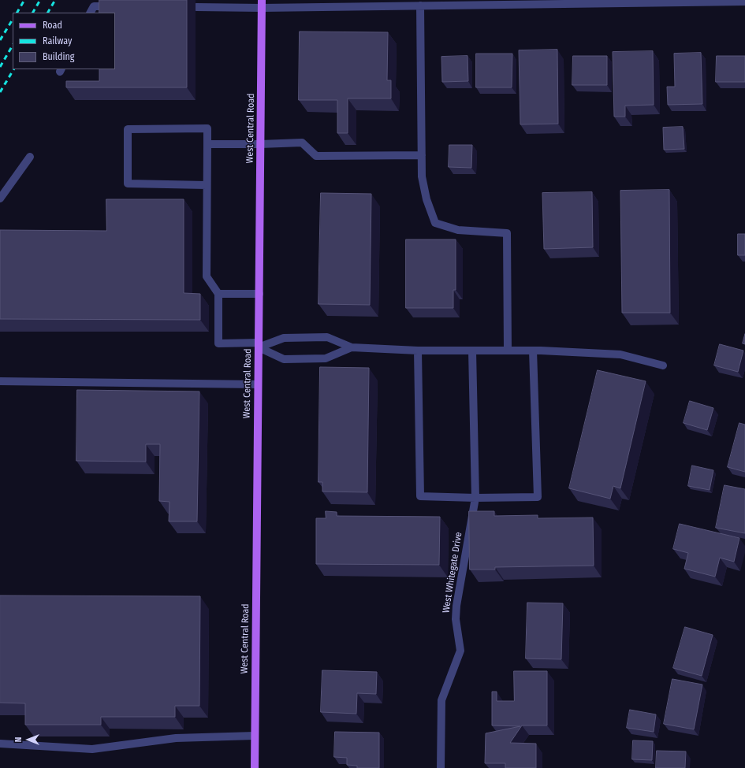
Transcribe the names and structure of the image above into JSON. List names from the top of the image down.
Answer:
{
  "streets": {
    "main road": ["West Central Road"],
    "street": ["West Whitegate Drive"]
  },
  "legend": ["Road", "Railway", "Building"],
  "north": "left"
}
